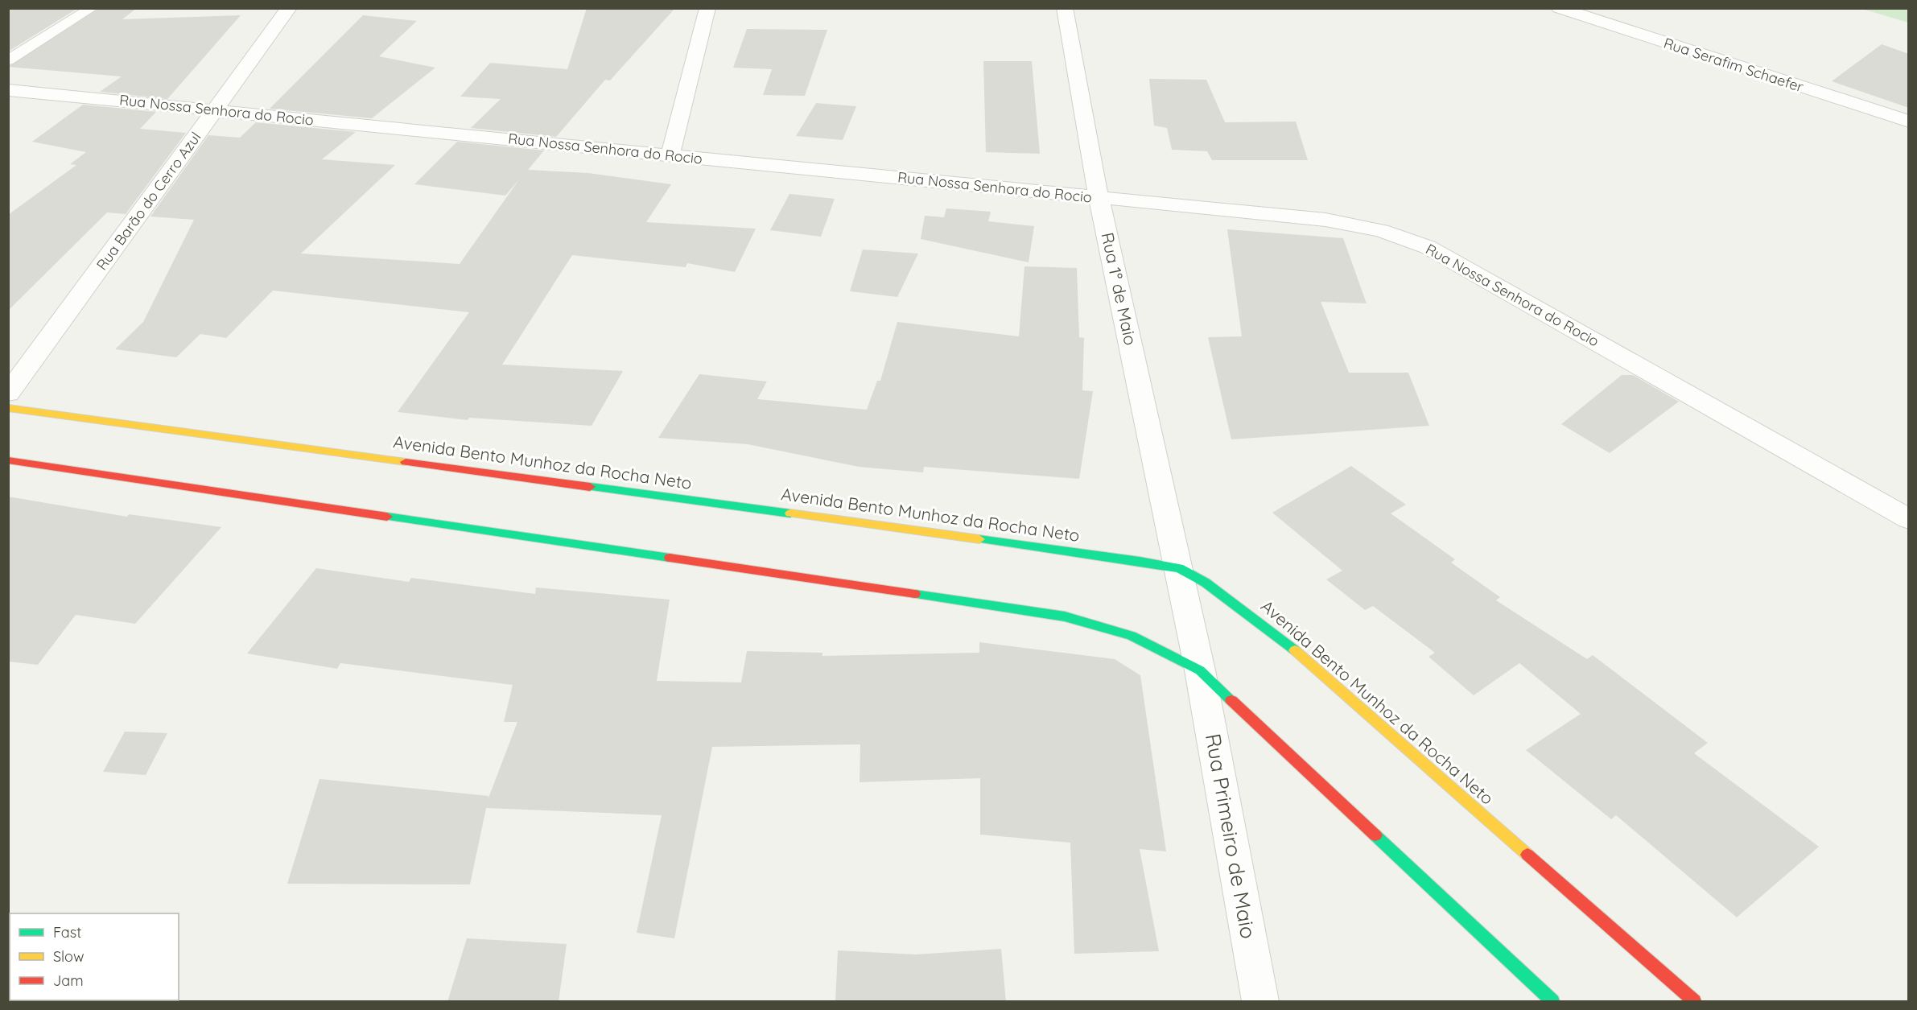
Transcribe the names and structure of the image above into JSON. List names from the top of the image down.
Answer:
{
  "streets": {
    "main road": ["Avenida Bento Munhoz da Rocha Neto"],
    "street": [
      "Rua Serafim Schaefer",
      "Rua Nossa Senhora do Rocio",
      "Rua Barão do Cerro Azul",
      "Rua 1° de Maio",
      "Rua Primeiro de Maio"
    ]
  },
  "crossings": [
    ["Rua Nossa Senhora do Rocio", "Rua Barão do Cerro Azul"],
    ["Rua Nossa Senhora do Rocio", "Rua 1° de Maio"],
    ["Rua 1° de Maio", "Avenida Bento Munhoz da Rocha Neto"],
    ["Rua 1° de Maio", "Rua Primeiro de Maio"]
  ],
  "legend": ["Fast", "Slow", "Jam"]
}
